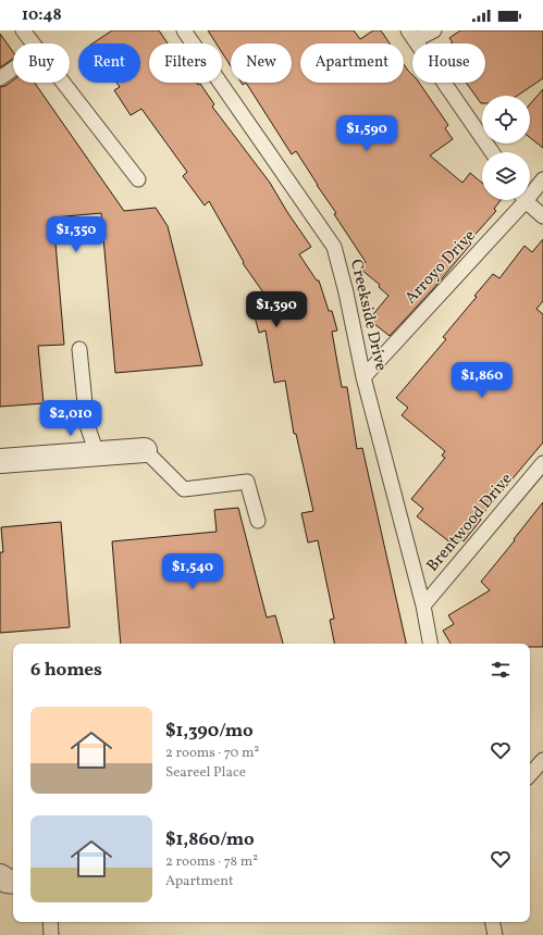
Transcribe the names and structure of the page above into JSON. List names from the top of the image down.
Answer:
{
  "streets": {
    "lane": ["Arroyo Drive", "Creekside Drive", "Brentwood Drive"]
  },
  "crossings": [
    ["Arroyo Drive", "Creekside Drive"],
    ["Creekside Drive", "Brentwood Drive"]
  ],
  "page": {
    "status": "10:48",
    "chip": [
      "Buy",
      "Rent",
      "Filters",
      "New",
      "Apartment",
      "House"
    ],
    "price": [
      "$1,590",
      "$1,350",
      "$1,390",
      "$1,860",
      "$2,010",
      "$1,540"
    ],
    "heading": "6 homes",
    "list": [
      {
        "name": "$1,390/mo",
        "note": "2 rooms · 70 m² · Seareel Place"
      },
      {
        "name": "$1,860/mo",
        "note": "2 rooms · 78 m² · Apartment"
      }
    ]
  }
}
